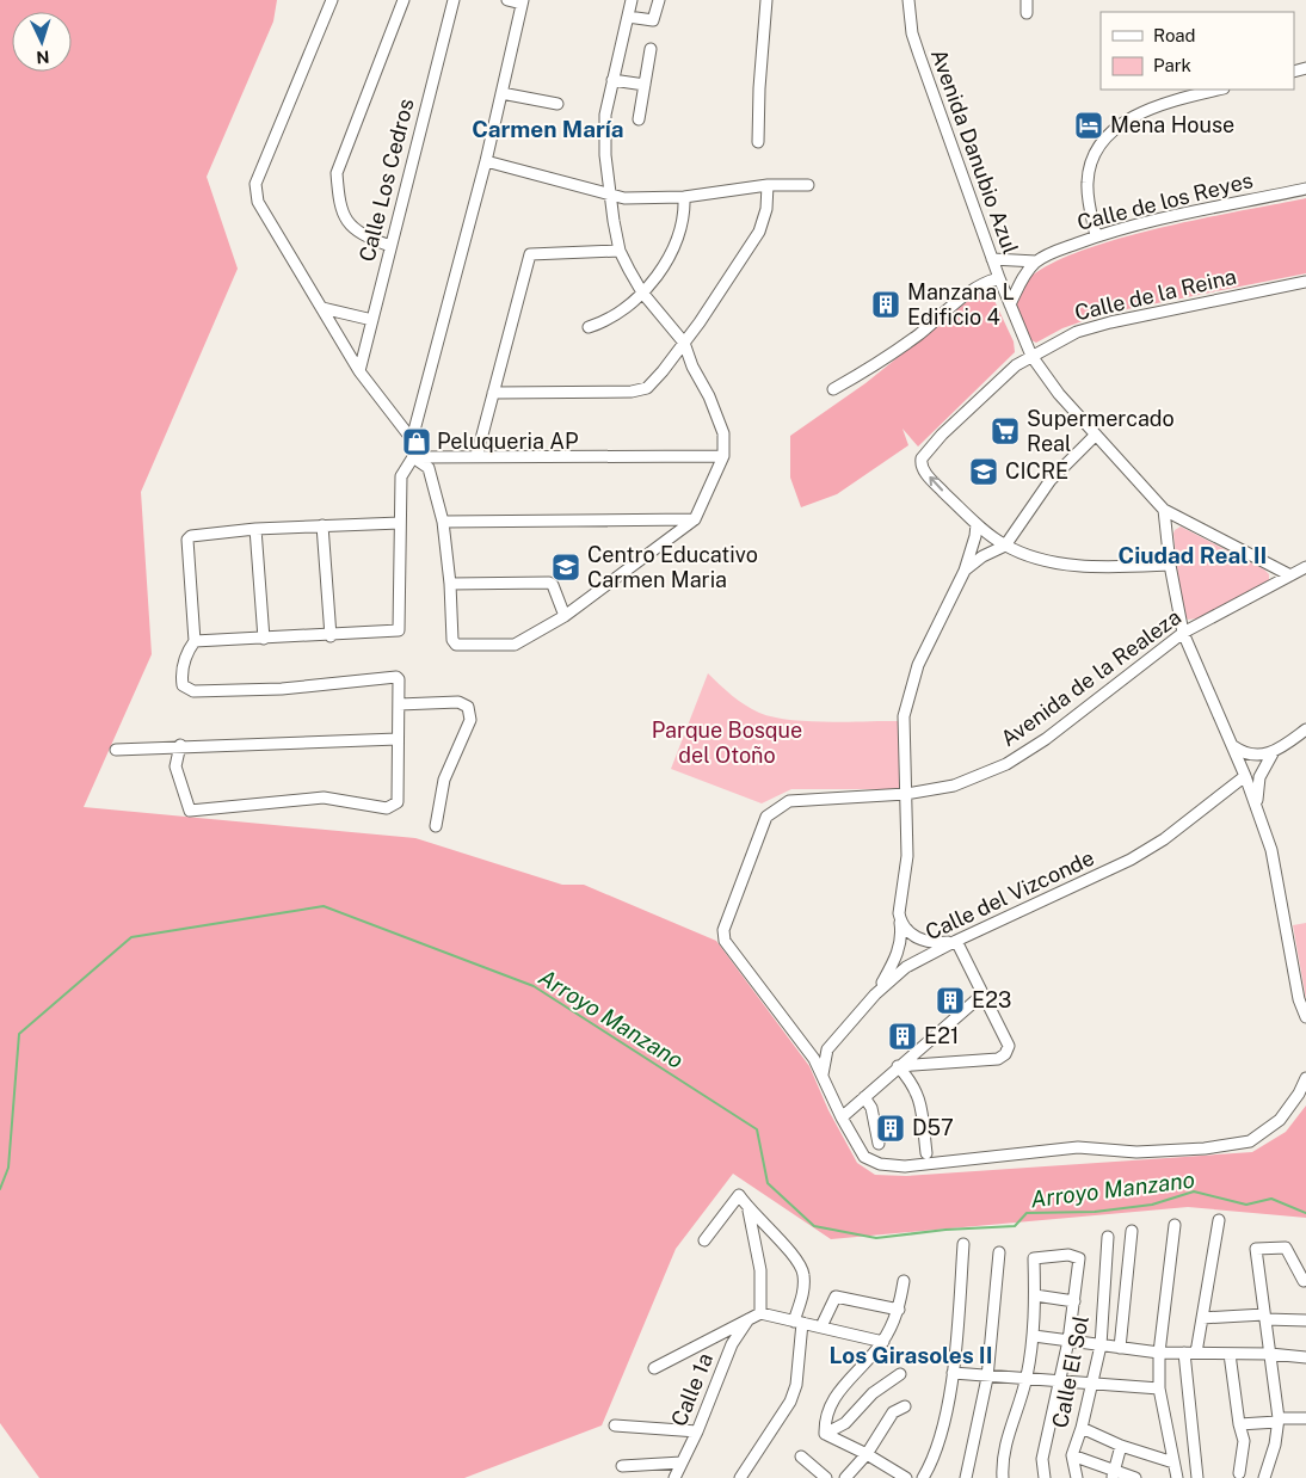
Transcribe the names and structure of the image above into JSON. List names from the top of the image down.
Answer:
{
  "streets": {
    "street": [
      "Avenida Danubio Azul",
      "Calle Los Cedros",
      "Calle de los Reyes",
      "Calle de la Reina",
      "Avenida de la Realeza",
      "Calle del Vizconde",
      "Calle El Sol",
      "Calle 1a"
    ]
  },
  "crossings": [
    ["Avenida Danubio Azul", "Calle de los Reyes"],
    ["Avenida Danubio Azul", "Calle de la Reina"],
    ["Avenida Danubio Azul", "Avenida de la Realeza"]
  ],
  "districts": ["Carmen María", "Ciudad Real II", "Los Girasoles II"],
  "water": ["Arroyo Manzano"],
  "parks": ["Parque Bosque del Otoño"],
  "places": {
    "hotel": ["Mena House"],
    "building": [
      "Manzana L Edificio 4",
      "E23",
      "E21",
      "D57"
    ],
    "supermarket": ["Supermercado Real"],
    "shop": ["Peluqueria AP"],
    "school or university": ["CICRE", "Centro Educativo Carmen Maria"]
  },
  "legend": ["Road", "Park"],
  "north": "bottom"
}
